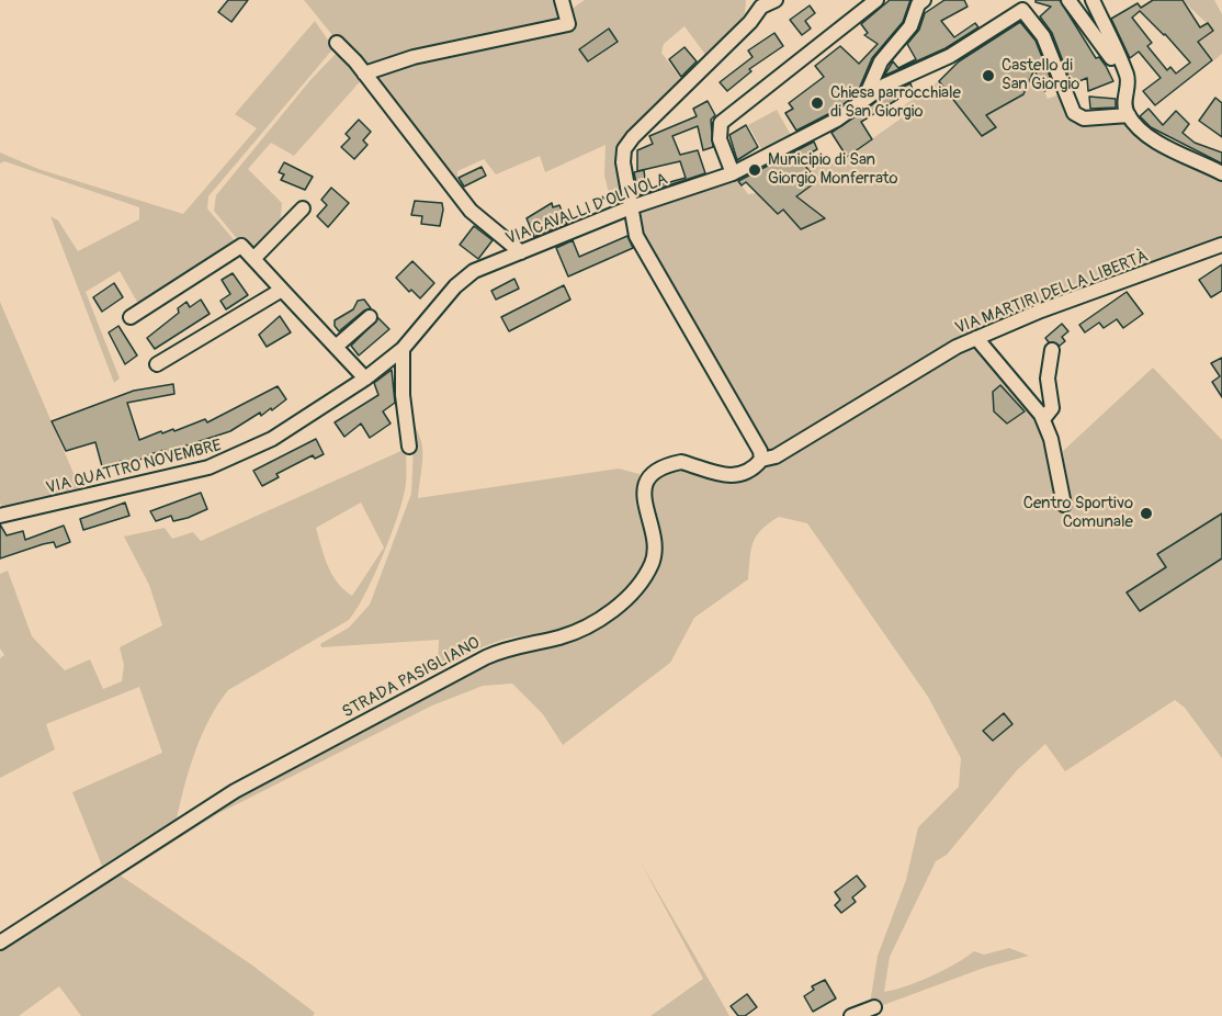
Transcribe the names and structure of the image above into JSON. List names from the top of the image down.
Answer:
{
  "streets": {
    "street": [
      "VIA CAVALLI D'OLIVOLA",
      "VIA MARTIRI DELLA LIBERTÀ",
      "VIA QUATTRO NOVEMBRE",
      "STRADA PASIGLIANO"
    ]
  },
  "crossings": [
    ["VIA CAVALLI D'OLIVOLA", "VIA QUATTRO NOVEMBRE"],
    ["VIA MARTIRI DELLA LIBERTÀ", "STRADA PASIGLIANO"]
  ],
  "places": [
    "Castello di San Giorgio",
    "Chiesa parrocchiale di San Giorgio",
    "Municipio di San Giorgio Monferrato",
    "Centro Sportivo Comunale"
  ]
}
